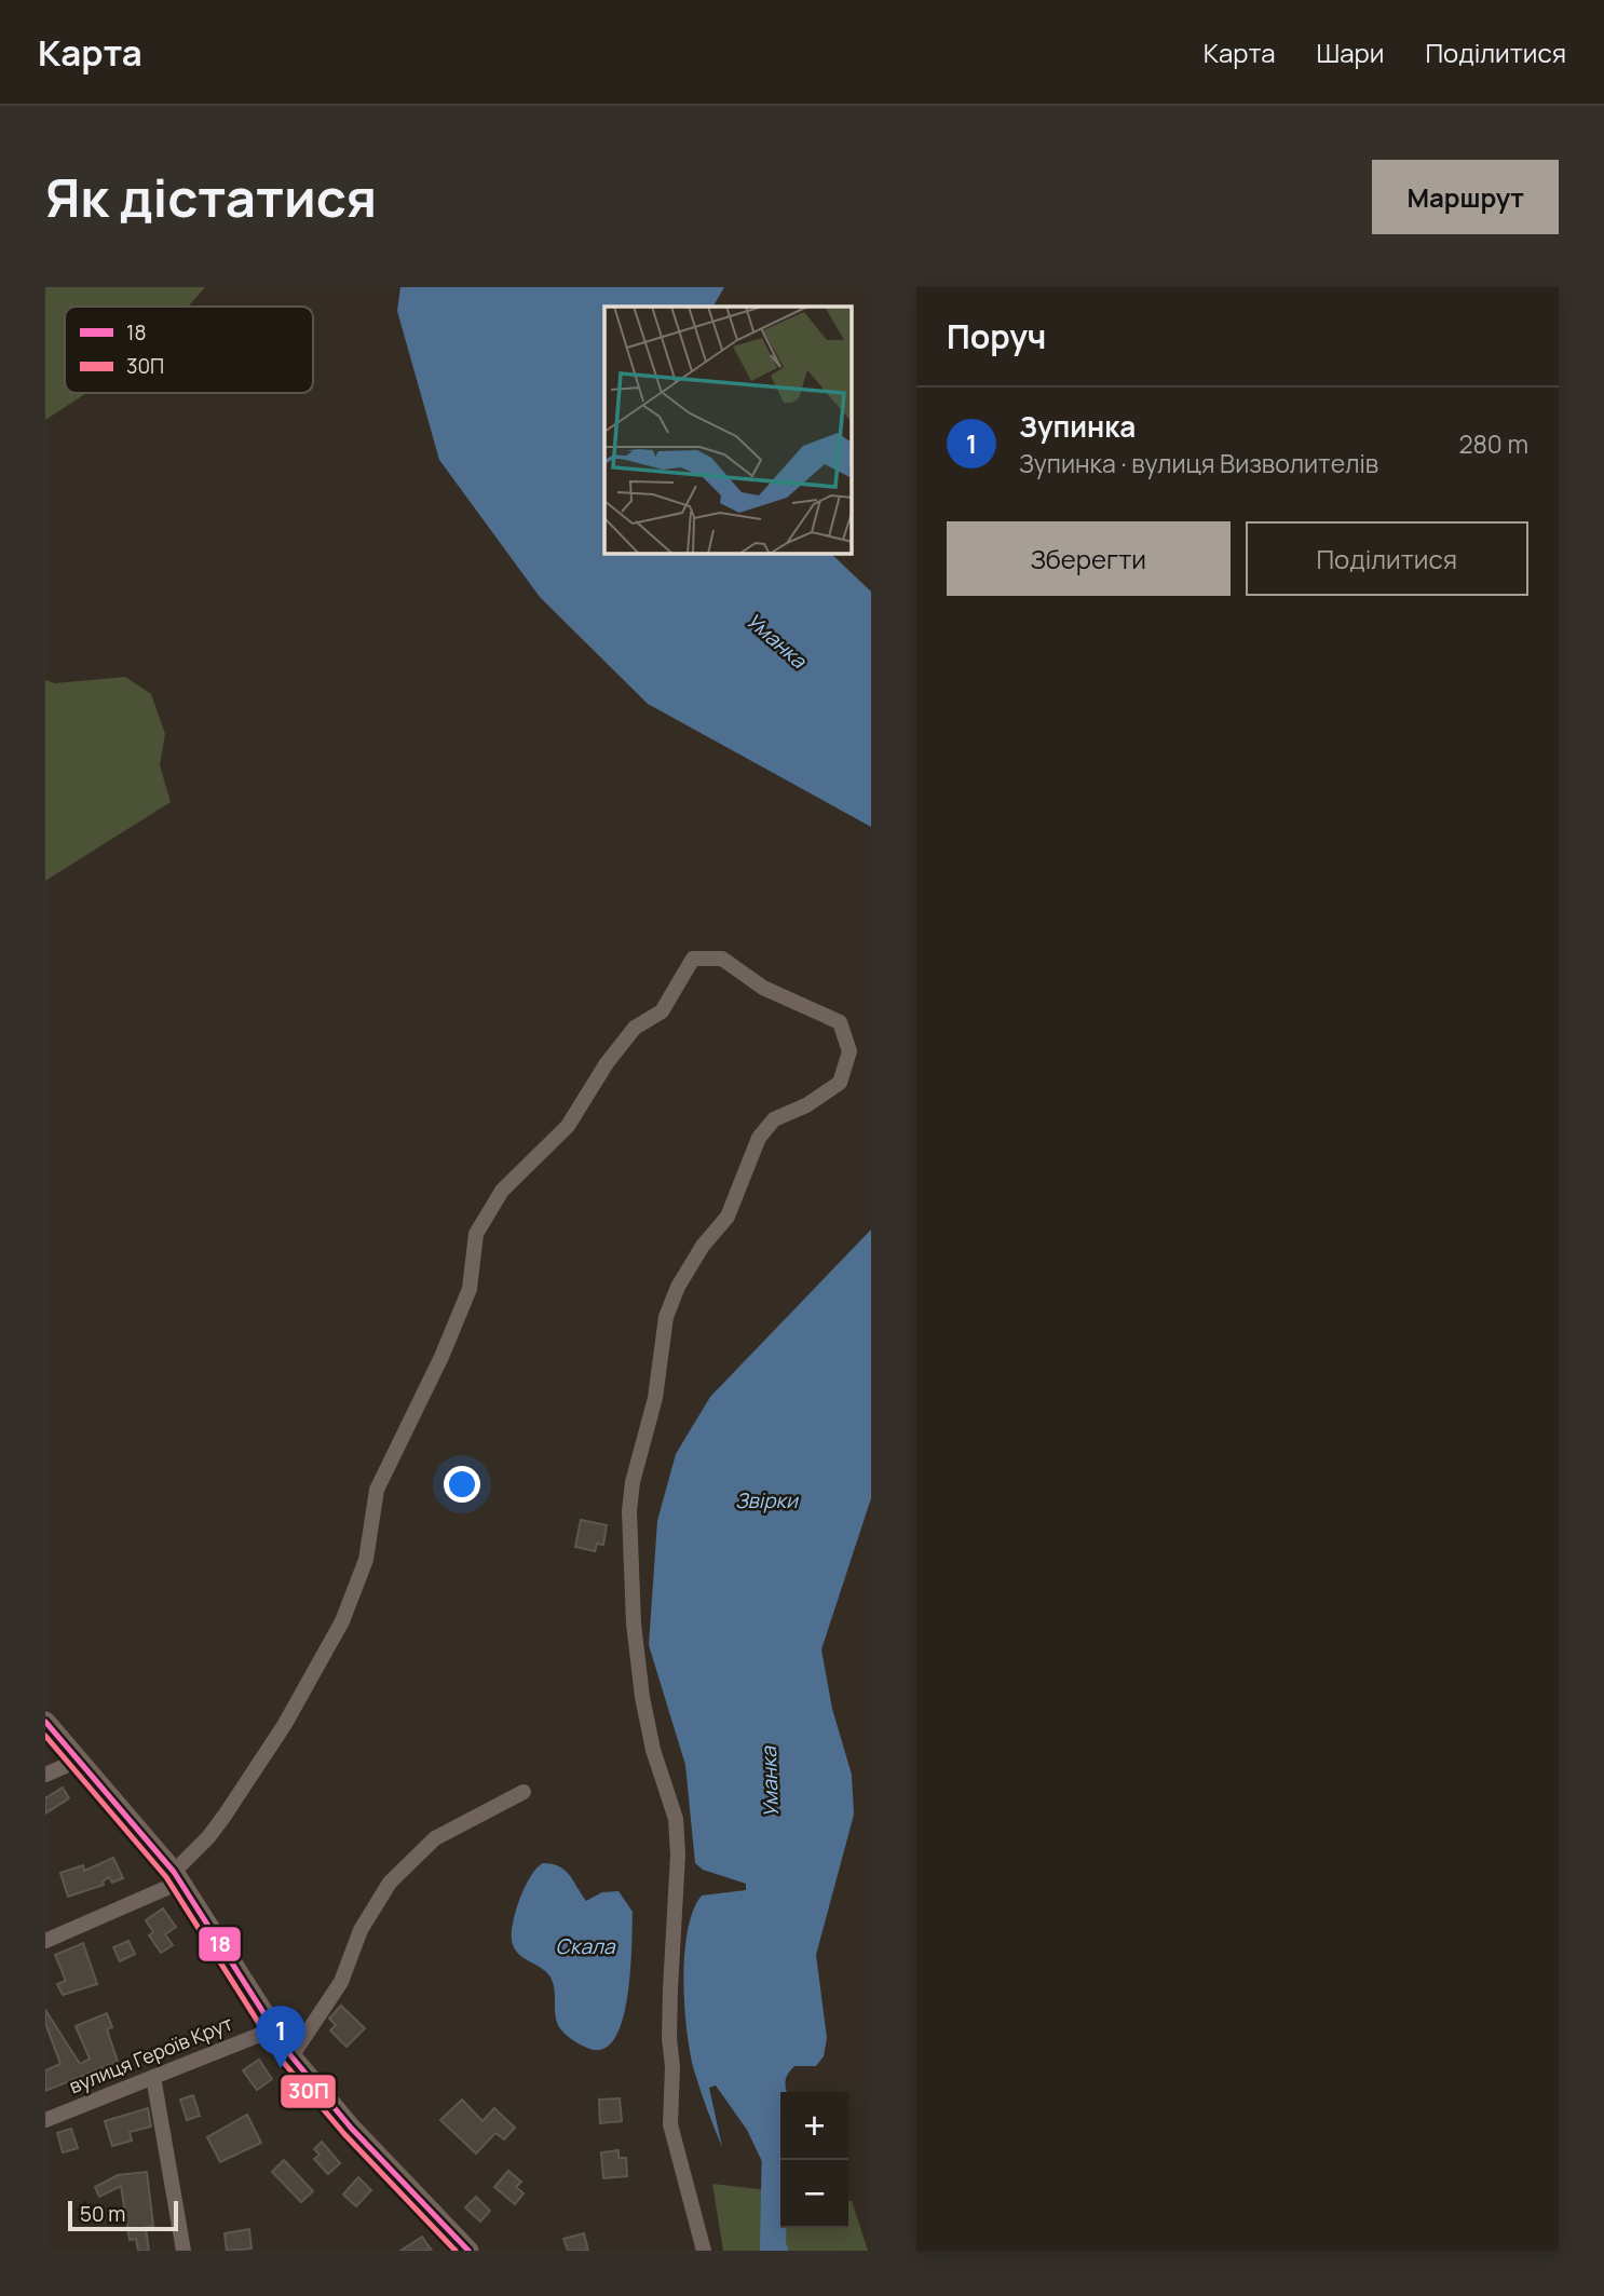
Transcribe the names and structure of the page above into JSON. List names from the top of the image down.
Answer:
{
  "streets": {
    "street": ["вулиця Героїв Крут"]
  },
  "water": ["Уманка", "Звірки", "Скала"],
  "lines": ["transit line 18", "transit line 30П"],
  "legend": ["18", "30П"],
  "scale_bar": "50 m",
  "page": {
    "header": "Карта",
    "nav": ["Карта", "Шари", "Поділитися"],
    "buttons": [
      "Маршрут",
      ["Зберегти", "Поділитися"]
    ],
    "title": "Як дістатися",
    "heading": "Поруч",
    "list": [
      {
        "mark": "1",
        "name": "Зупинка",
        "note": "Зупинка · вулиця Визволителів",
        "value": "280 m"
      }
    ],
    "pins": "1",
    "map_buttons": ["+", "−"],
    "scale": "50 m"
  }
}
